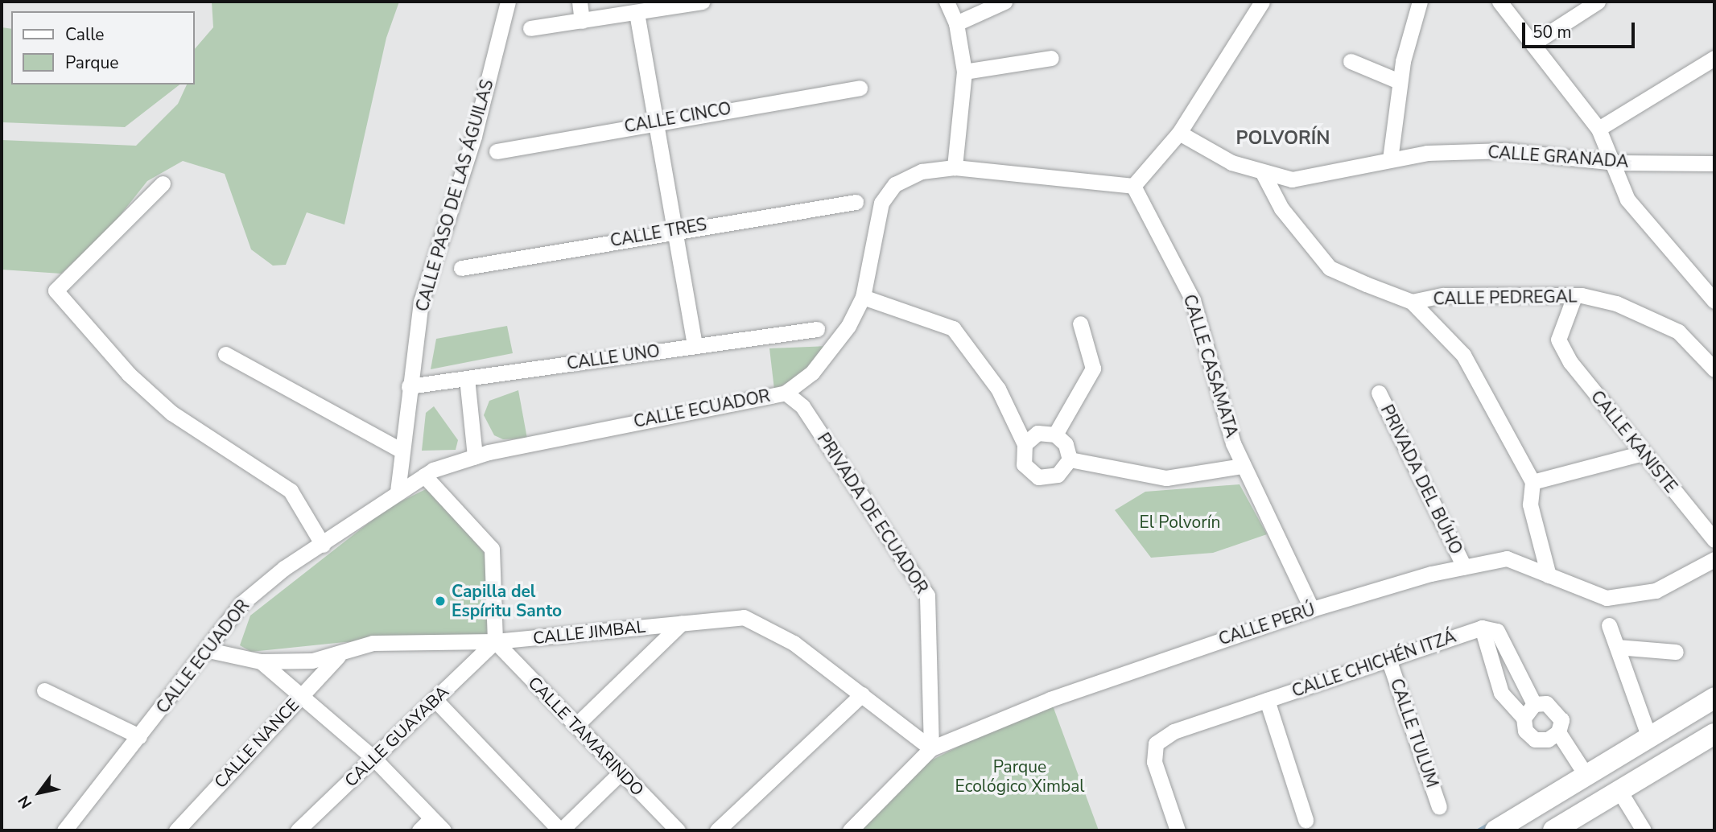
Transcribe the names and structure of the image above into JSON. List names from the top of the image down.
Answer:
{
  "streets": {
    "street": [
      "CALLE CINCO",
      "CALLE GRANADA",
      "CALLE PASO DE LAS ÁGUILAS",
      "CALLE TRES",
      "CALLE PEDREGAL",
      "CALLE UNO",
      "CALLE CASAMATA",
      "CALLE ECUADOR",
      "CALLE KANISTE",
      "PRIVADA DEL BÚHO",
      "PRIVADA DE ECUADOR",
      "CALLE PERÚ",
      "CALLE JIMBAL",
      "CALLE CHICHÉN ITZÁ",
      "CALLE TULUM",
      "CALLE GUAYABA",
      "CALLE TAMARINDO",
      "CALLE NANCE"
    ]
  },
  "crossings": [
    ["CALLE GRANADA", "CALLE PEDREGAL"],
    ["CALLE PASO DE LAS ÁGUILAS", "CALLE UNO"],
    ["CALLE PASO DE LAS ÁGUILAS", "CALLE ECUADOR"],
    ["CALLE PEDREGAL", "CALLE KANISTE"],
    ["CALLE CASAMATA", "CALLE ECUADOR"],
    ["CALLE CASAMATA", "CALLE PERÚ"],
    ["CALLE ECUADOR", "PRIVADA DE ECUADOR"],
    ["CALLE ECUADOR", "CALLE JIMBAL"],
    ["PRIVADA DEL BÚHO", "CALLE PERÚ"],
    ["PRIVADA DE ECUADOR", "CALLE PERÚ"],
    ["PRIVADA DE ECUADOR", "CALLE JIMBAL"],
    ["CALLE PERÚ", "CALLE JIMBAL"],
    ["CALLE JIMBAL", "CALLE GUAYABA"],
    ["CALLE JIMBAL", "CALLE TAMARINDO"],
    ["CALLE JIMBAL", "CALLE NANCE"],
    ["CALLE CHICHÉN ITZÁ", "CALLE TULUM"],
    ["CALLE GUAYABA", "CALLE TAMARINDO"]
  ],
  "districts": ["POLVORÍN"],
  "parks": ["El Polvorín", "Parque Ecológico Ximbal"],
  "places": ["Capilla del Espíritu Santo"],
  "legend": ["Calle", "Parque"],
  "scale_bar": "50 m",
  "north": "bottom left"
}
